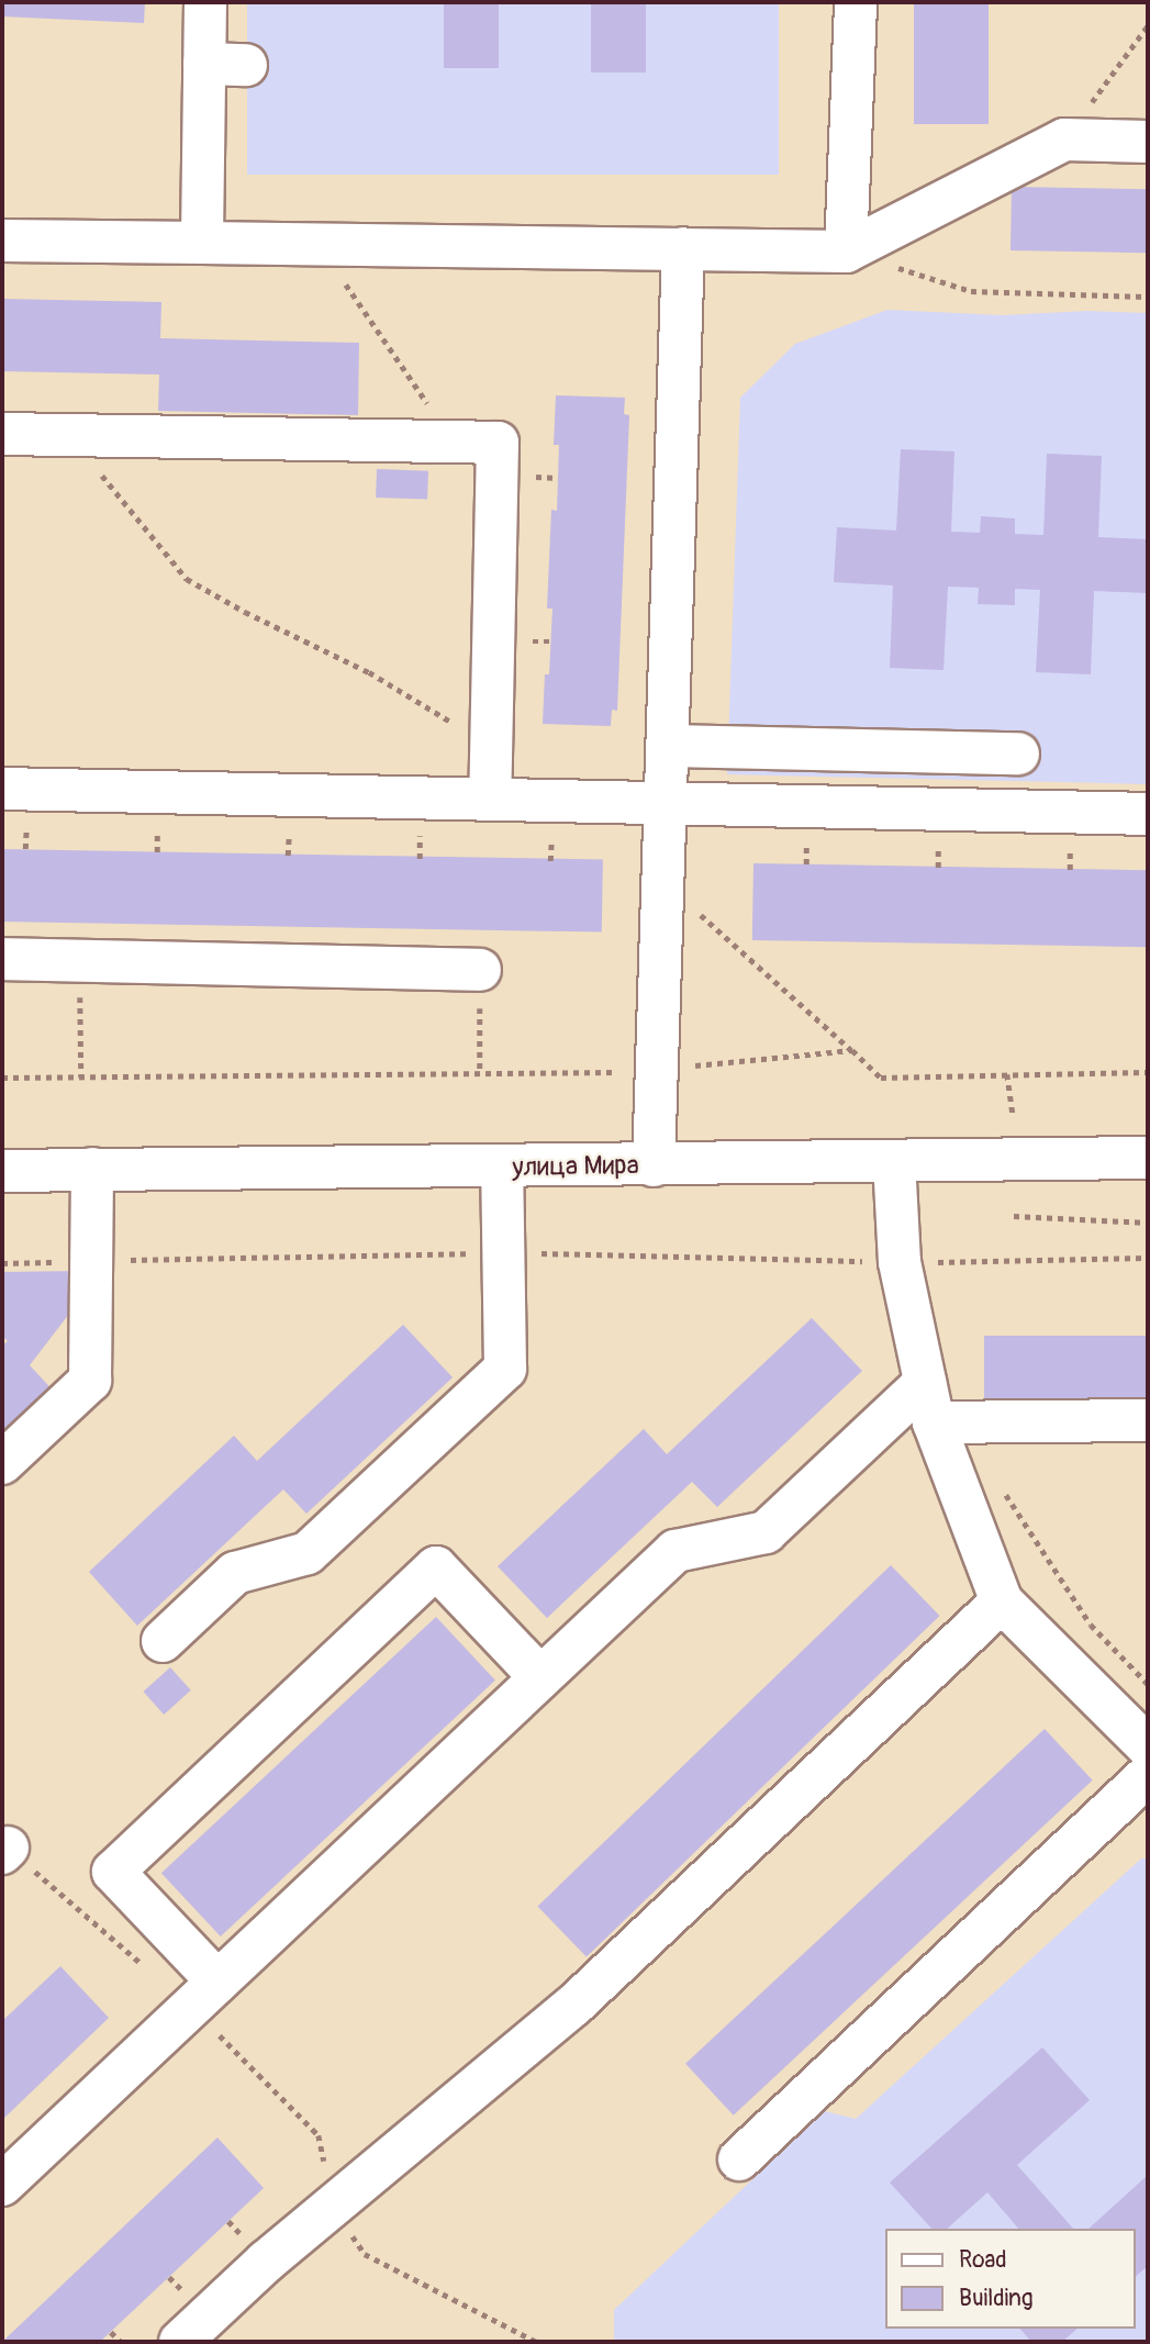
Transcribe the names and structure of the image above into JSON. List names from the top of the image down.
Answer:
{
  "streets": {
    "main road": ["улица Мира"]
  },
  "legend": ["Road", "Building"]
}
